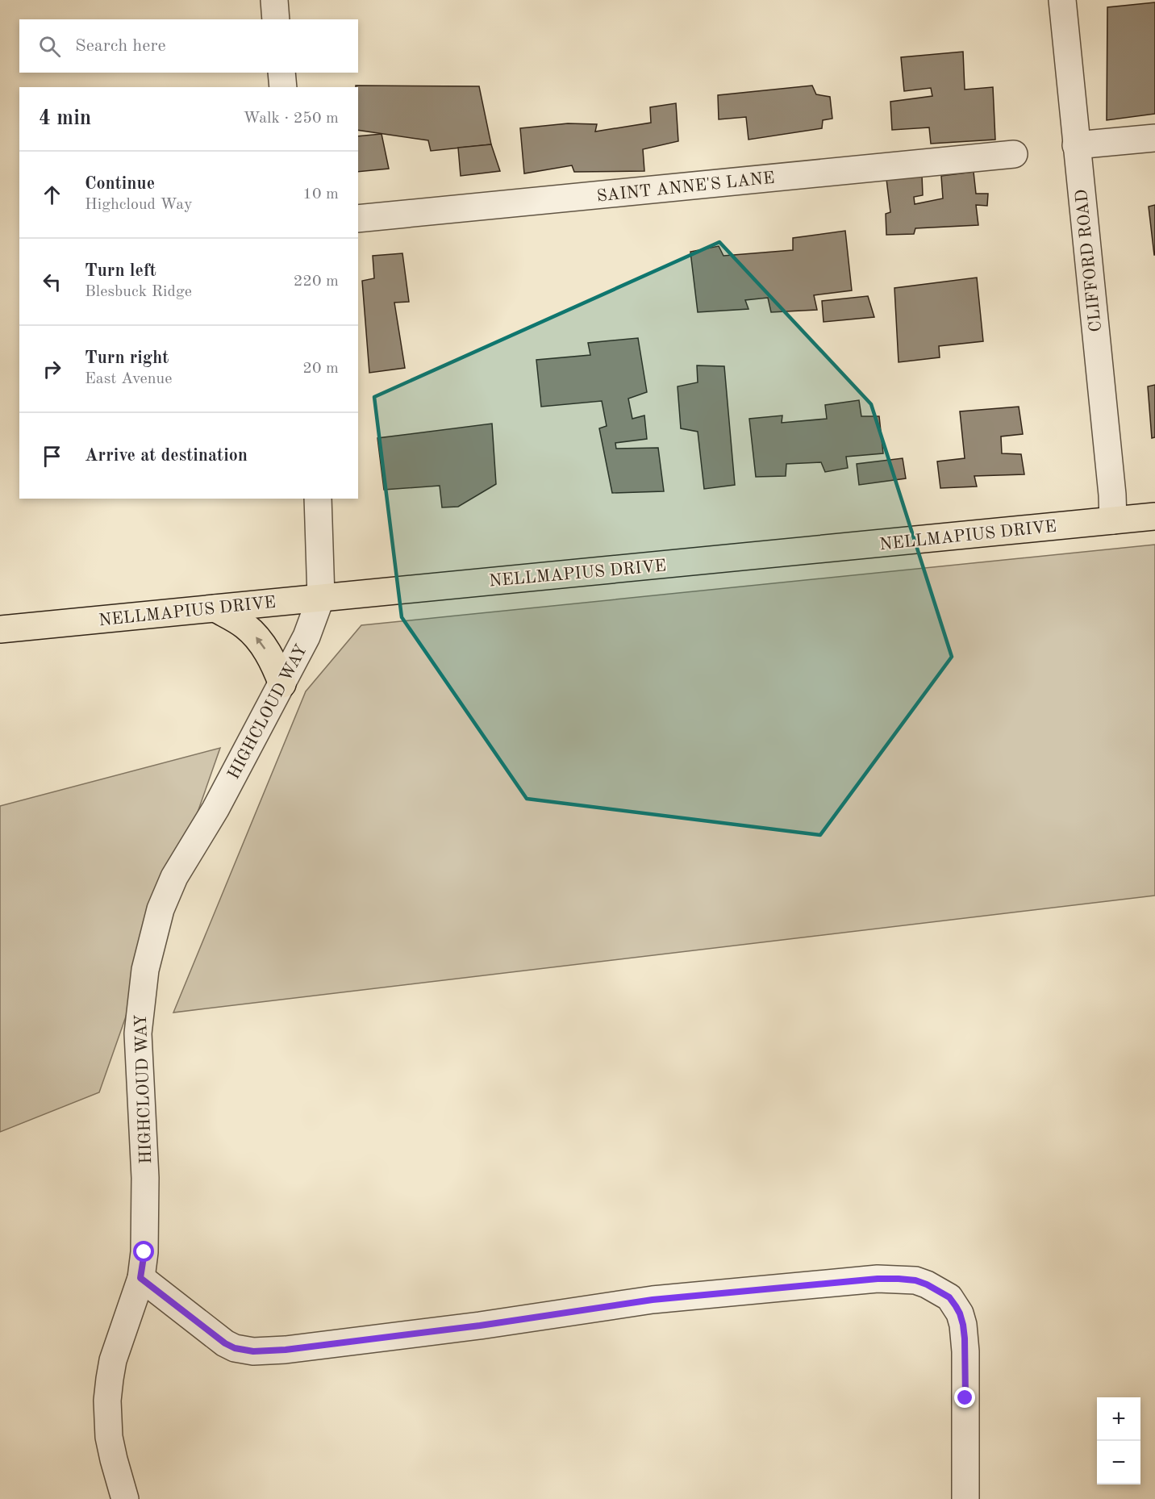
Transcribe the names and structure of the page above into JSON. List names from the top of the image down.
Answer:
{
  "streets": {
    "main road": ["NELLMAPIUS DRIVE"],
    "street": ["SAINT ANNE'S LANE", "CLIFFORD ROAD", "HIGHCLOUD WAY"]
  },
  "crossings": [
    ["CLIFFORD ROAD", "NELLMAPIUS DRIVE"],
    ["NELLMAPIUS DRIVE", "HIGHCLOUD WAY"]
  ],
  "page": {
    "search": "Search here",
    "heading": ["4 min", "Walk · 250 m"],
    "list": [
      ["Continue", "Highcloud Way", "10 m"],
      ["Turn left", "Blesbuck Ridge", "220 m"],
      ["Turn right", "East Avenue", "20 m"],
      "Arrive at destination"
    ],
    "map_buttons": ["+", "−"]
  }
}
